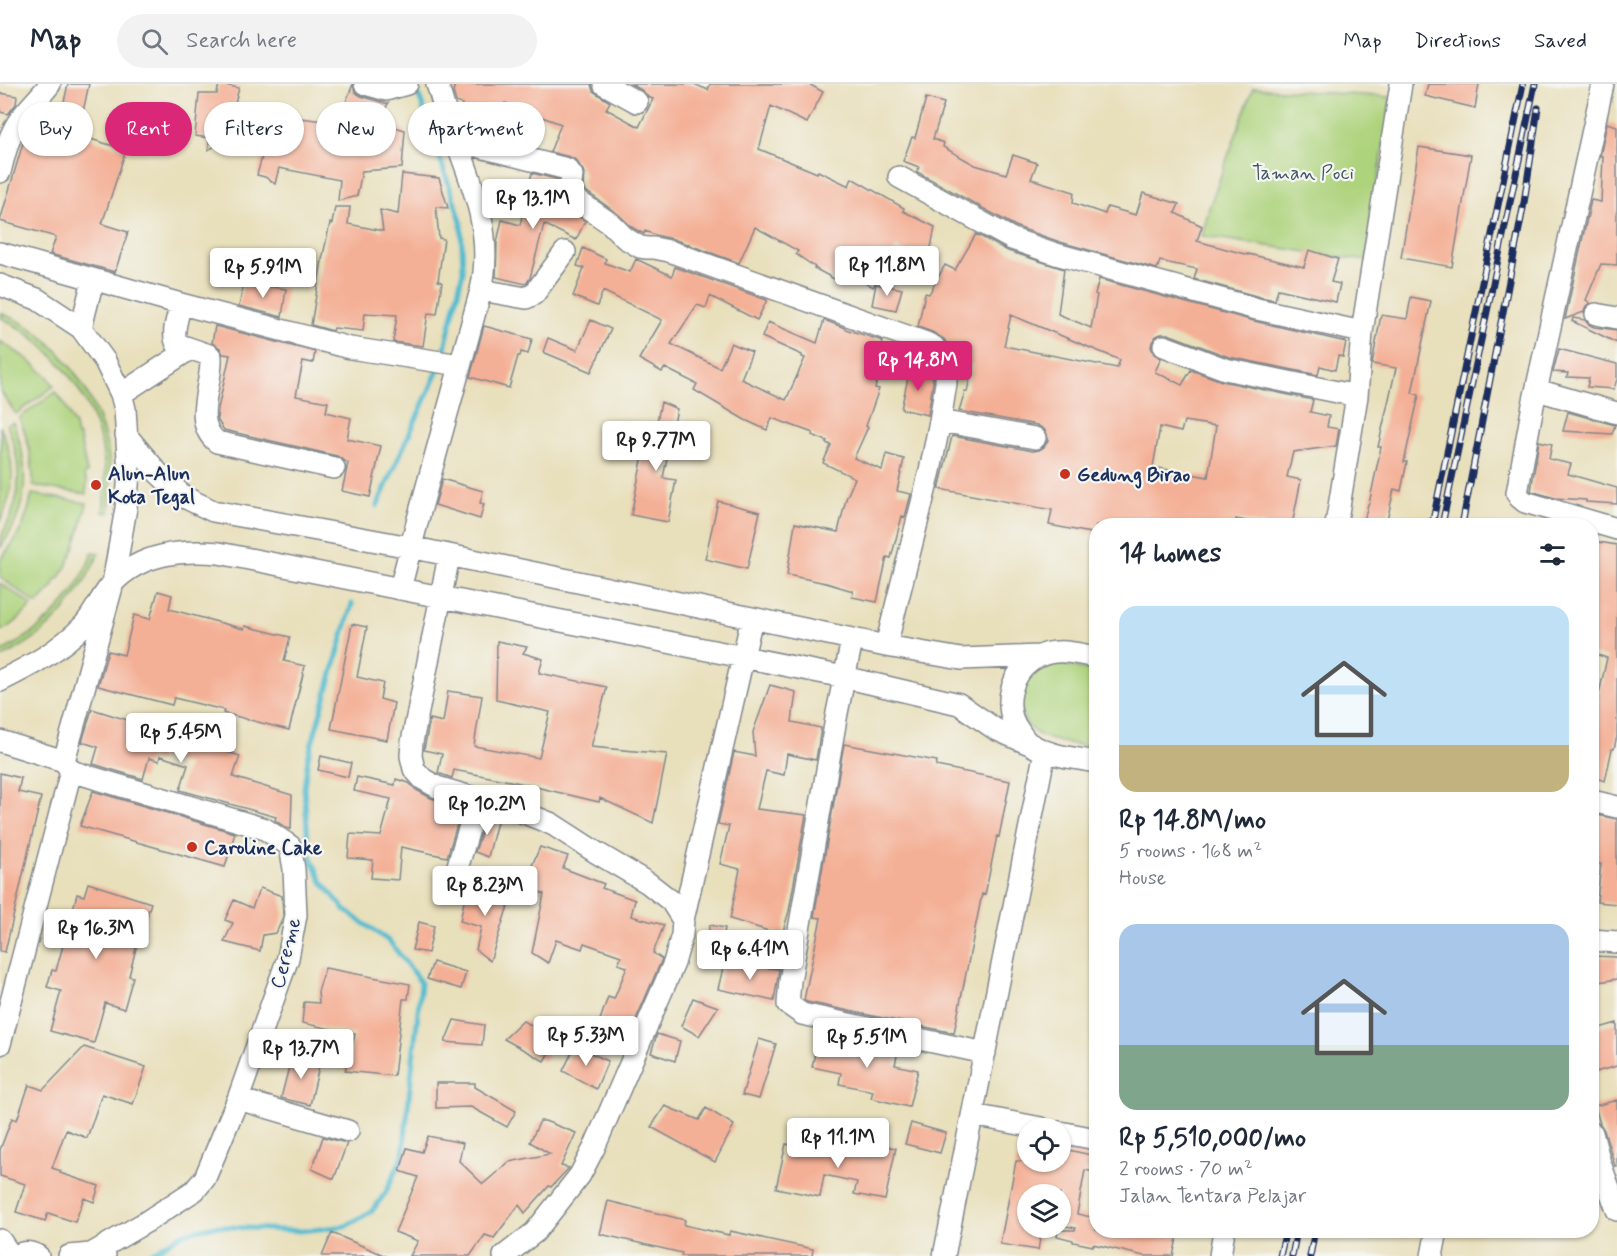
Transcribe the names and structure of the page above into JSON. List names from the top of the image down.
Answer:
{
  "streets": {
    "street": ["Cereme"]
  },
  "parks": ["Taman Poci"],
  "places": ["Gedung Birao", "Alun-Alun Kota Tegal", "Caroline Cake"],
  "page": {
    "header": "Map",
    "search": "Search here",
    "nav": ["Map", "Directions", "Saved"],
    "chip": [
      "Buy",
      "Rent",
      "Filters",
      "New",
      "Apartment"
    ],
    "price": [
      "Rp 13.1M",
      "Rp 11.8M",
      "Rp 5.91M",
      "Rp 14.8M",
      "Rp 9.77M",
      "Rp 5.45M",
      "Rp 10.2M",
      "Rp 8.23M",
      "Rp 16.3M",
      "Rp 6.41M",
      "Rp 5.33M",
      "Rp 5.51M",
      "Rp 13.7M",
      "Rp 11.1M"
    ],
    "heading": "14 homes",
    "list": [
      {
        "name": "Rp 14.8M/mo",
        "note": "5 rooms · 168 m² · House"
      },
      {
        "name": "Rp 5,510,000/mo",
        "note": "2 rooms · 70 m² · Jalan Tentara Pelajar"
      }
    ]
  }
}
